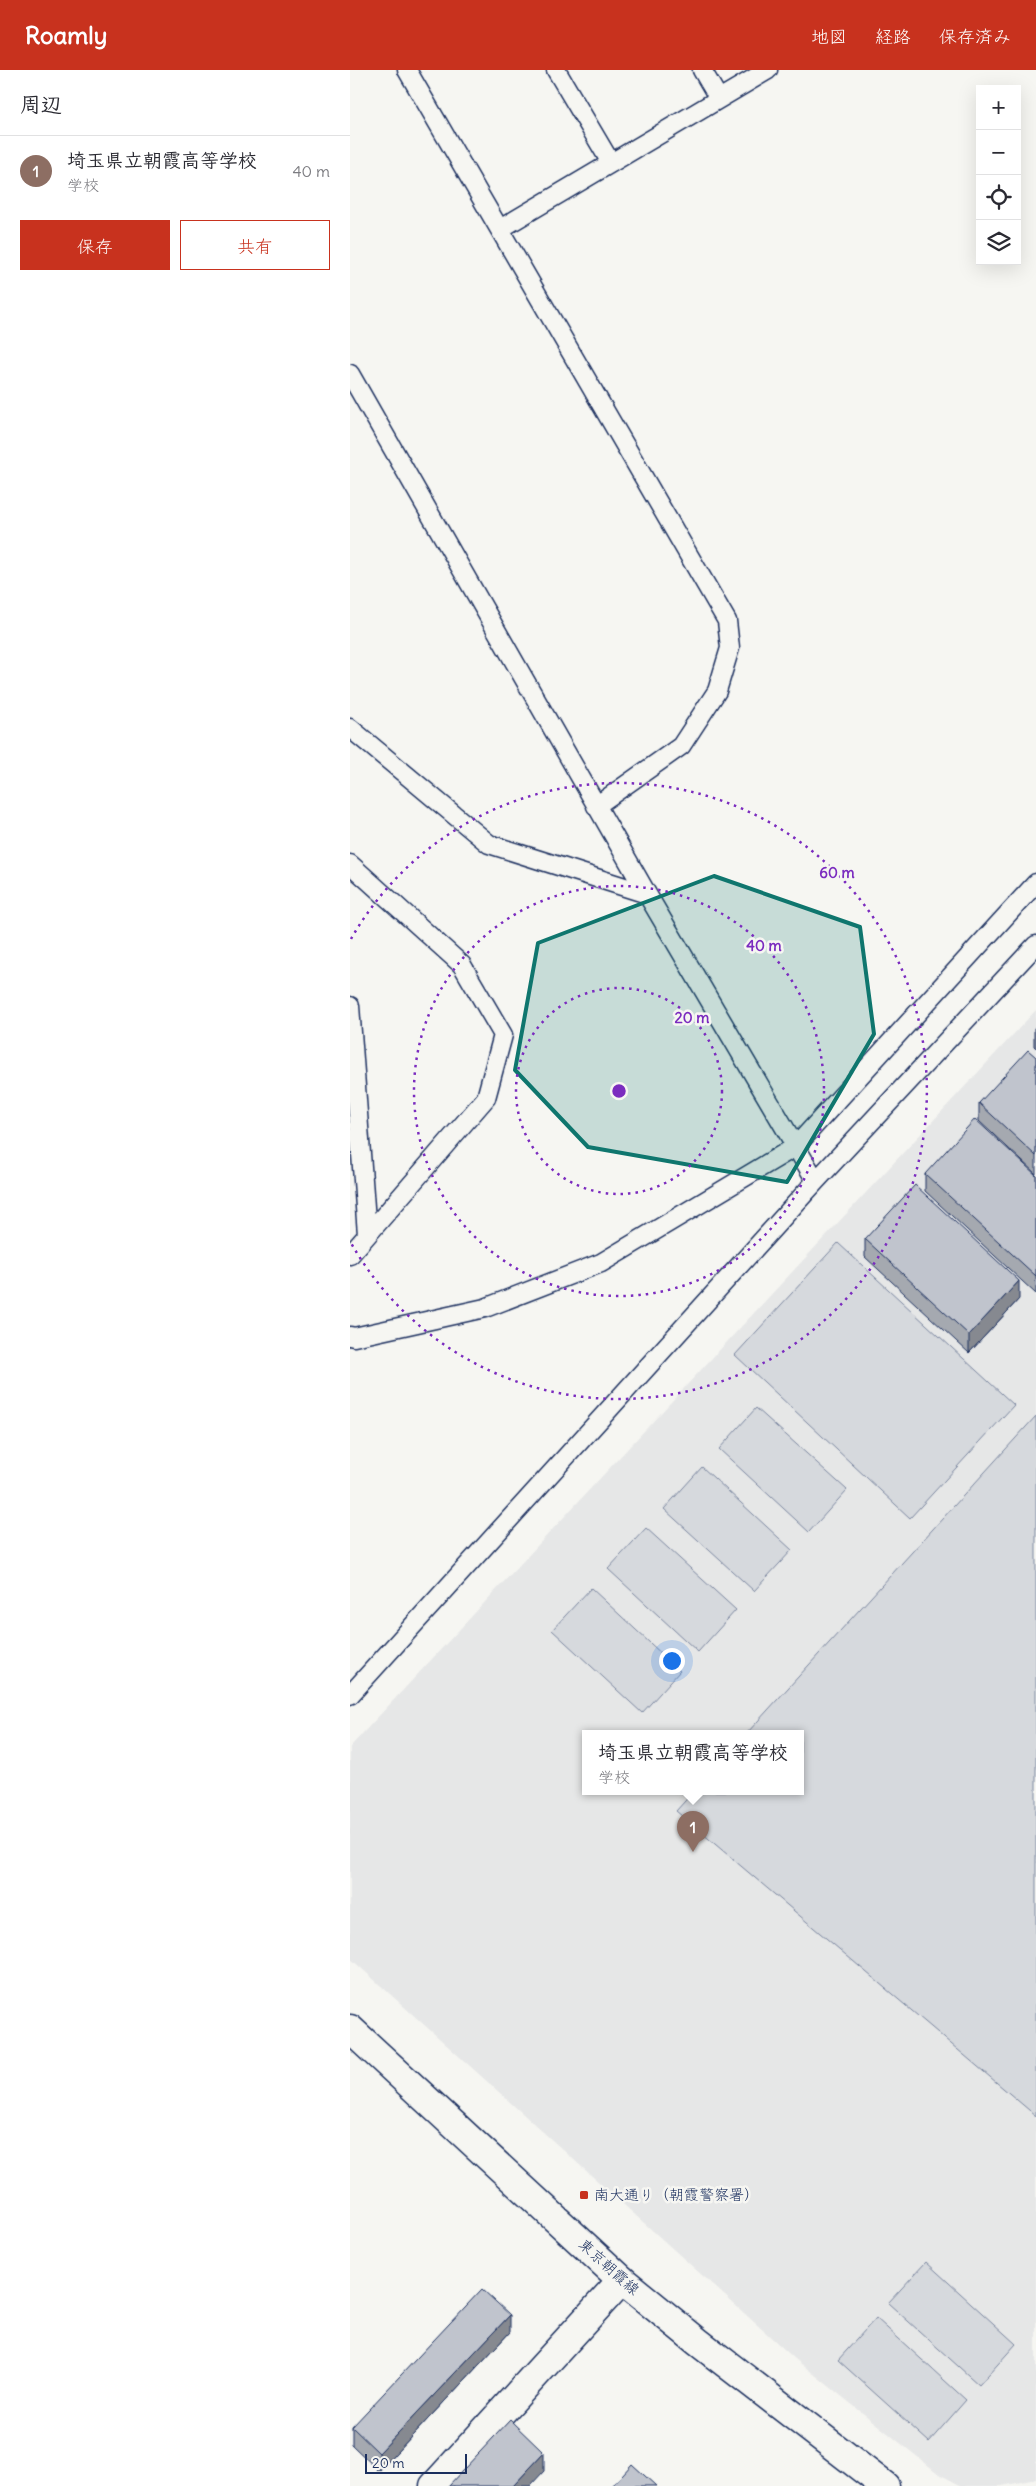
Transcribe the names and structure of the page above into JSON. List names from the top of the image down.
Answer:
{
  "streets": {
    "main road": ["東京朝霞線"]
  },
  "places": {
    "transit": ["南大通り（朝霞警察署）"]
  },
  "scale_bar": "20 m",
  "page": {
    "header": "Roamly",
    "nav": ["地図", "経路", "保存済み"],
    "heading": "周辺",
    "map_buttons": ["+", "−"],
    "list": [
      {
        "mark": "1",
        "name": "埼玉県立朝霞高等学校",
        "note": "学校",
        "value": "40 m"
      }
    ],
    "buttons": ["保存", "共有"],
    "popup": ["埼玉県立朝霞高等学校", "学校"],
    "pins": "1",
    "scale": "20 m"
  },
  "rings": ["60 m", "40 m", "20 m"]
}
